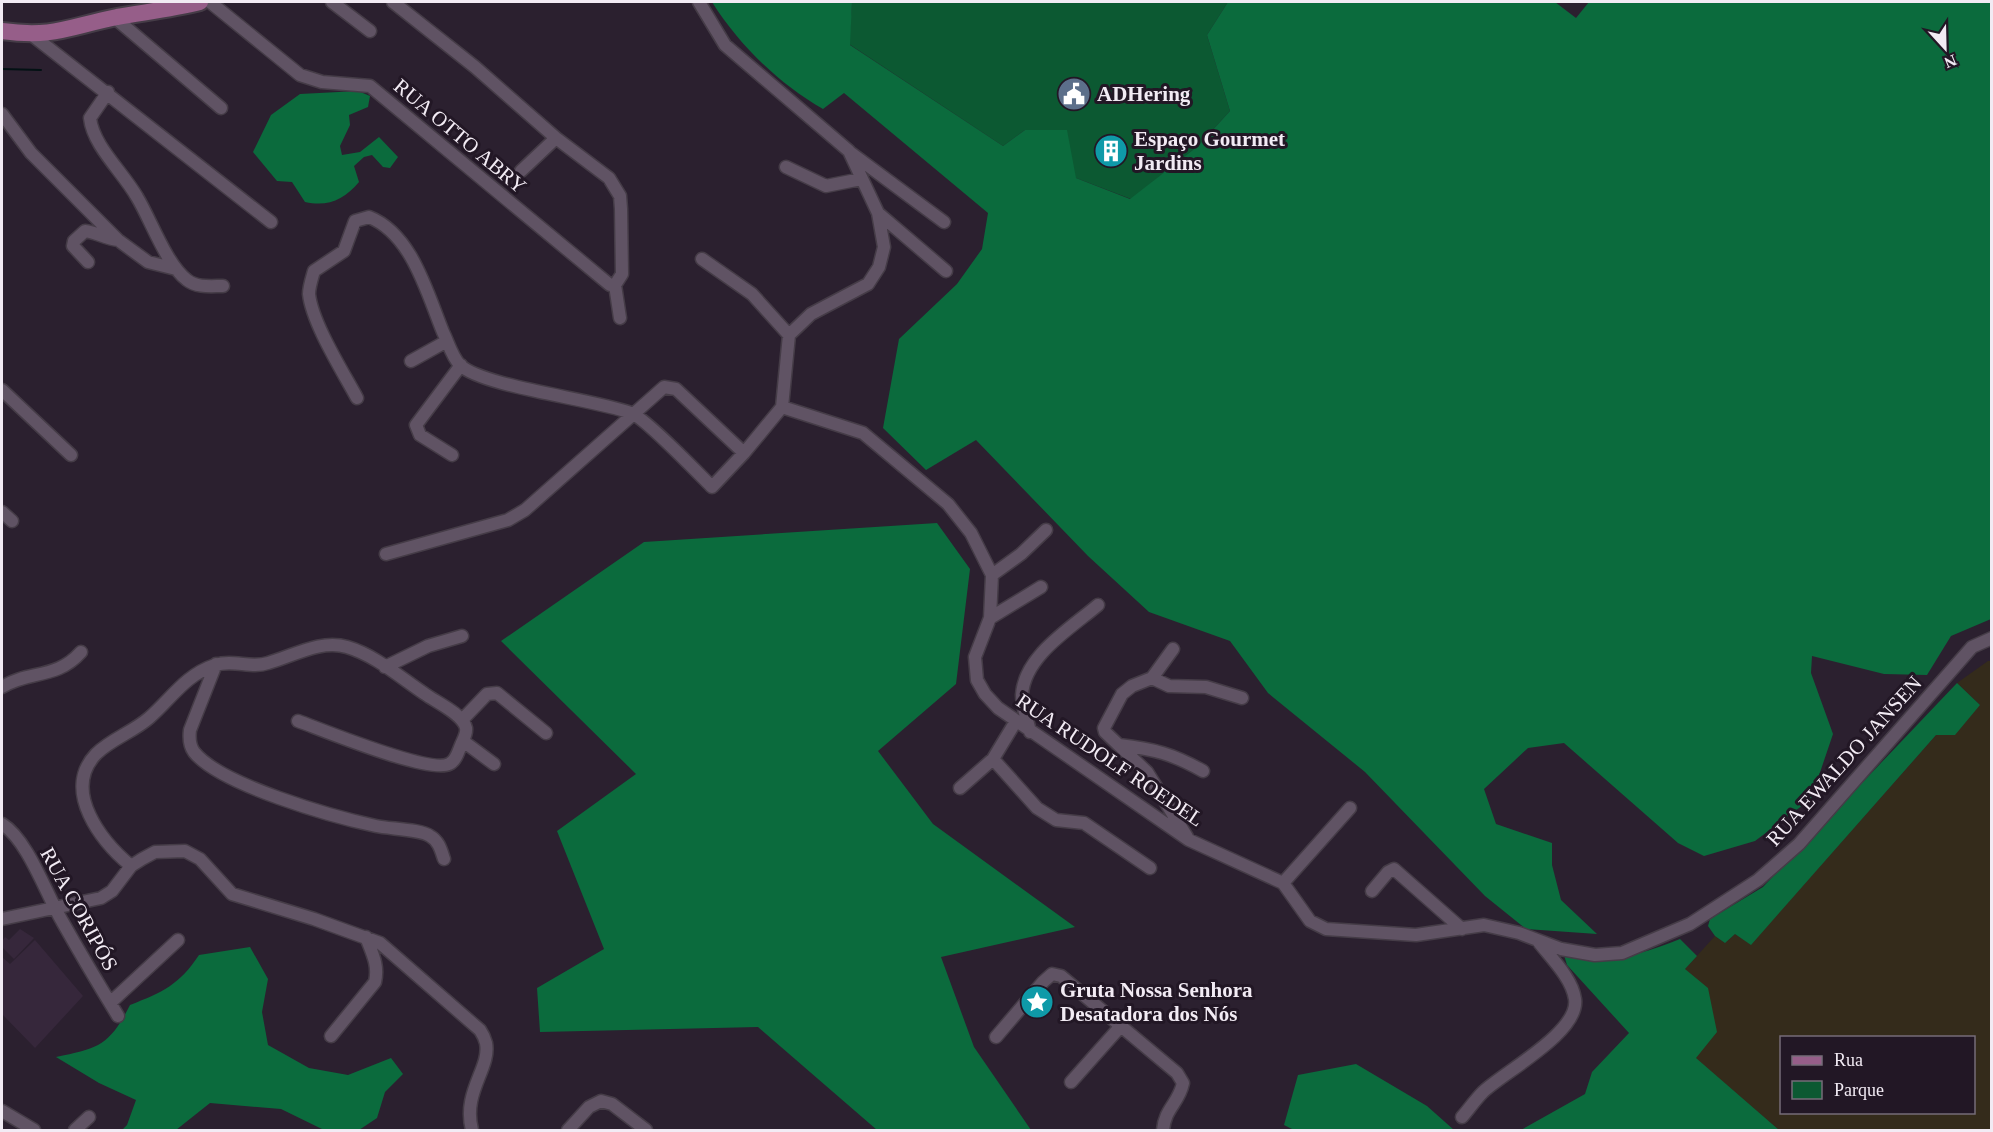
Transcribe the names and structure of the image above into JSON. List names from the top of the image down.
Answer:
{
  "streets": {
    "street": [
      "RUA OTTO ABRY",
      "RUA RUDOLF ROEDEL",
      "RUA EWALDO JANSEN",
      "RUA CORIPÓS"
    ]
  },
  "places": {
    "public building": ["ADHering"],
    "building": ["Espaço Gourmet Jardins"],
    "place": ["Gruta Nossa Senhora Desatadora dos Nós"]
  },
  "legend": ["Rua", "Parque"],
  "north": "bottom"
}
